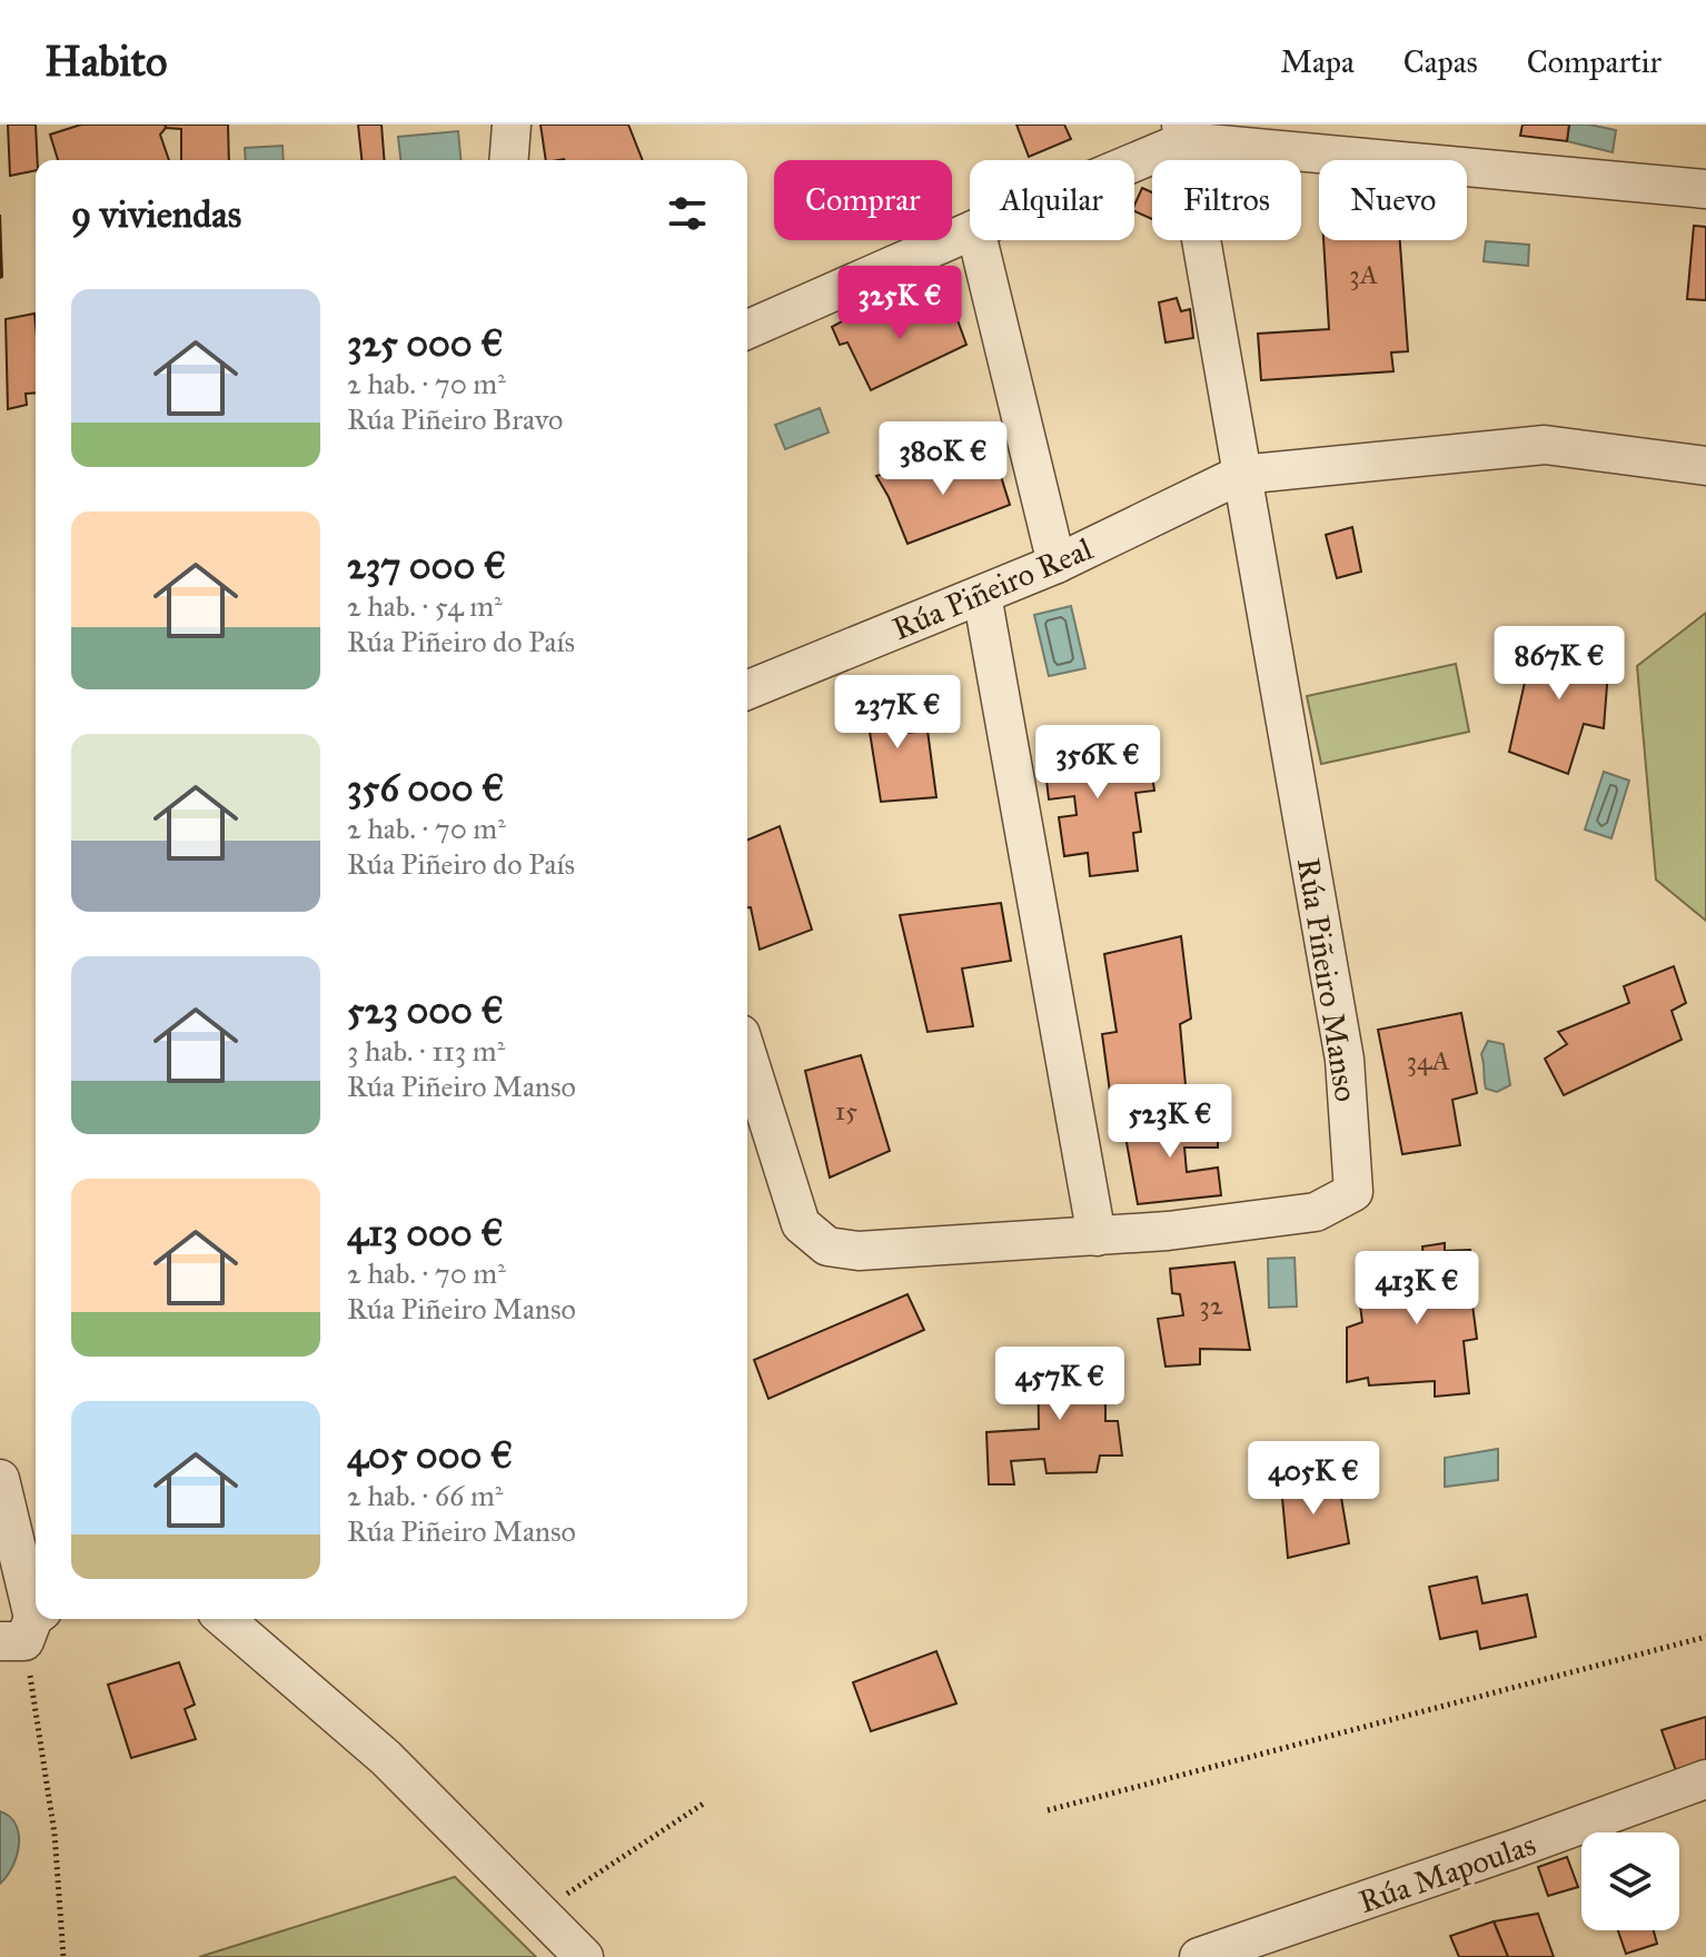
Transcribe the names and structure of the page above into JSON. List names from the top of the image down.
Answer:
{
  "streets": {
    "street": ["Rúa Piñeiro Real", "Rúa Piñeiro Manso", "Rúa Mapoulas"]
  },
  "crossings": [
    ["Rúa Piñeiro Real", "Rúa Piñeiro Manso"]
  ],
  "house_numbers": [
    "3A",
    "34A",
    "15",
    "32"
  ],
  "page": {
    "header": "Habito",
    "nav": ["Mapa", "Capas", "Compartir"],
    "chip": [
      "Comprar",
      "Alquilar",
      "Filtros",
      "Nuevo"
    ],
    "heading": "9 viviendas",
    "price": [
      "325K €",
      "380K €",
      "867K €",
      "237K €",
      "356K €",
      "523K €",
      "413K €",
      "457K €",
      "405K €"
    ],
    "list": [
      {
        "name": "325 000 €",
        "note": "2 hab. · 70 m² · Rúa Piñeiro Bravo"
      },
      {
        "name": "237 000 €",
        "note": "2 hab. · 54 m² · Rúa Piñeiro do País"
      },
      {
        "name": "356 000 €",
        "note": "2 hab. · 70 m² · Rúa Piñeiro do País"
      },
      {
        "name": "523 000 €",
        "note": "3 hab. · 113 m² · Rúa Piñeiro Manso"
      },
      {
        "name": "413 000 €",
        "note": "2 hab. · 70 m² · Rúa Piñeiro Manso"
      },
      {
        "name": "405 000 €",
        "note": "2 hab. · 66 m² · Rúa Piñeiro Manso"
      }
    ]
  }
}
